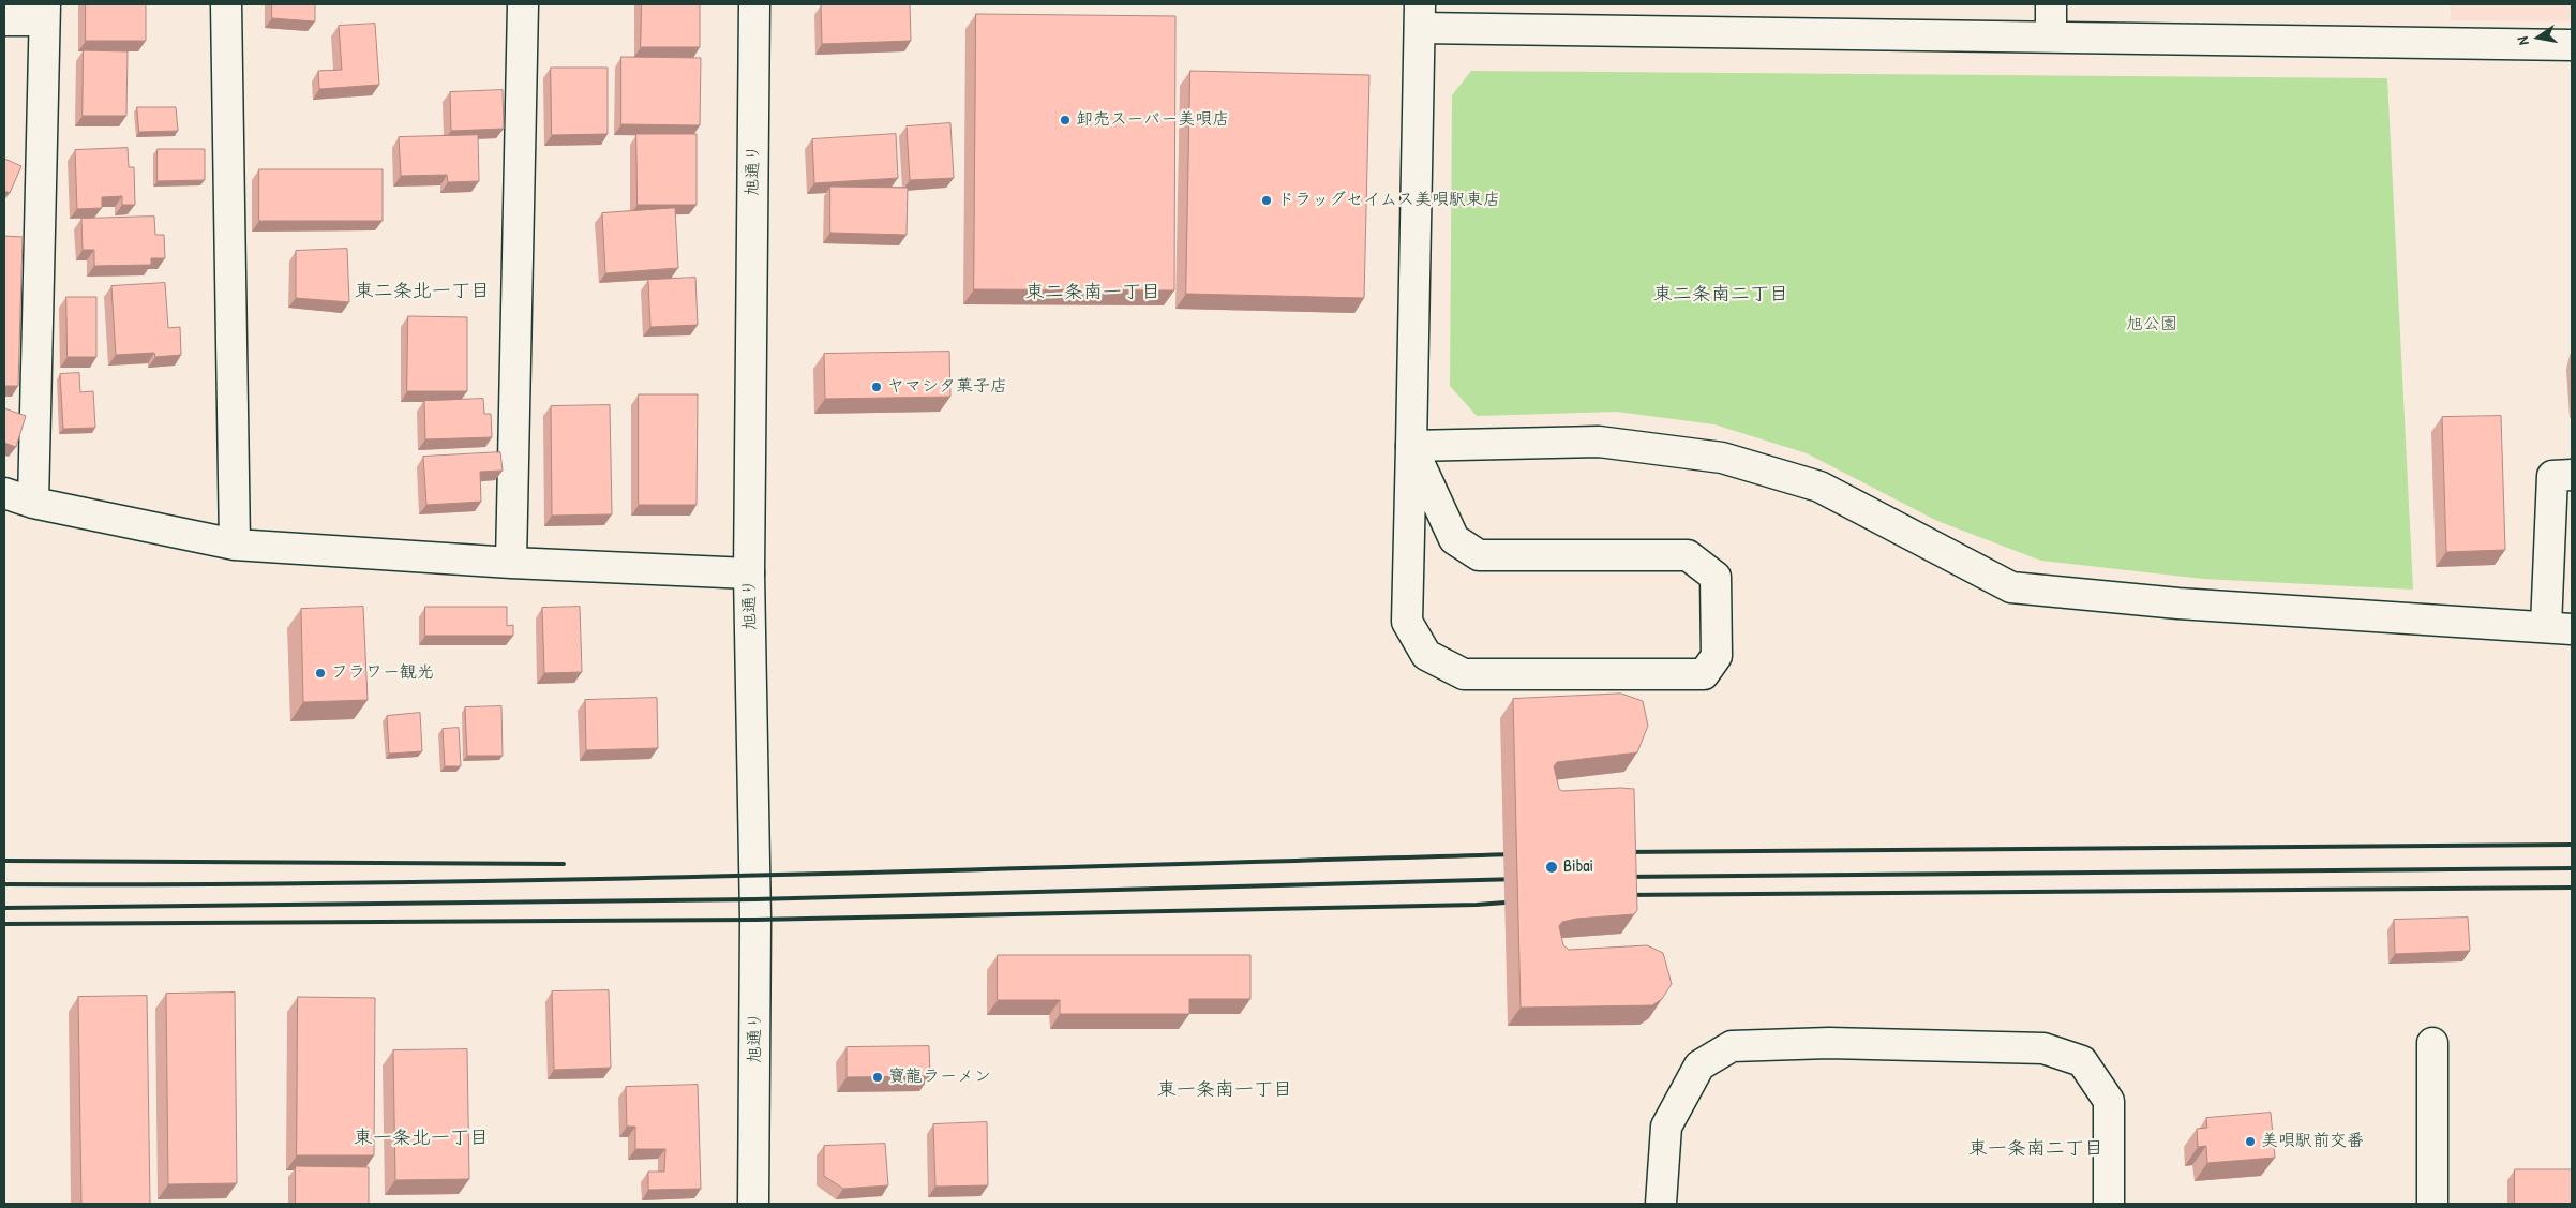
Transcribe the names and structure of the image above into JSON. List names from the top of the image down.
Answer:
{
  "streets": {
    "street": ["旭通り"]
  },
  "districts": [
    "東二条北一丁目",
    "東二条南一丁目",
    "東二条南二丁目",
    "東一条南一丁目",
    "東一条北一丁目",
    "東一条南二丁目"
  ],
  "parks": ["旭公園"],
  "places": [
    "卸売スーパー美唄店",
    "ドラッグセイムス美唄駅東店",
    "ヤマシタ菓子店",
    "フラワー観光",
    "Bibai",
    "寶龍ラーメン",
    "美唄駅前交番"
  ],
  "north": "left"
}
